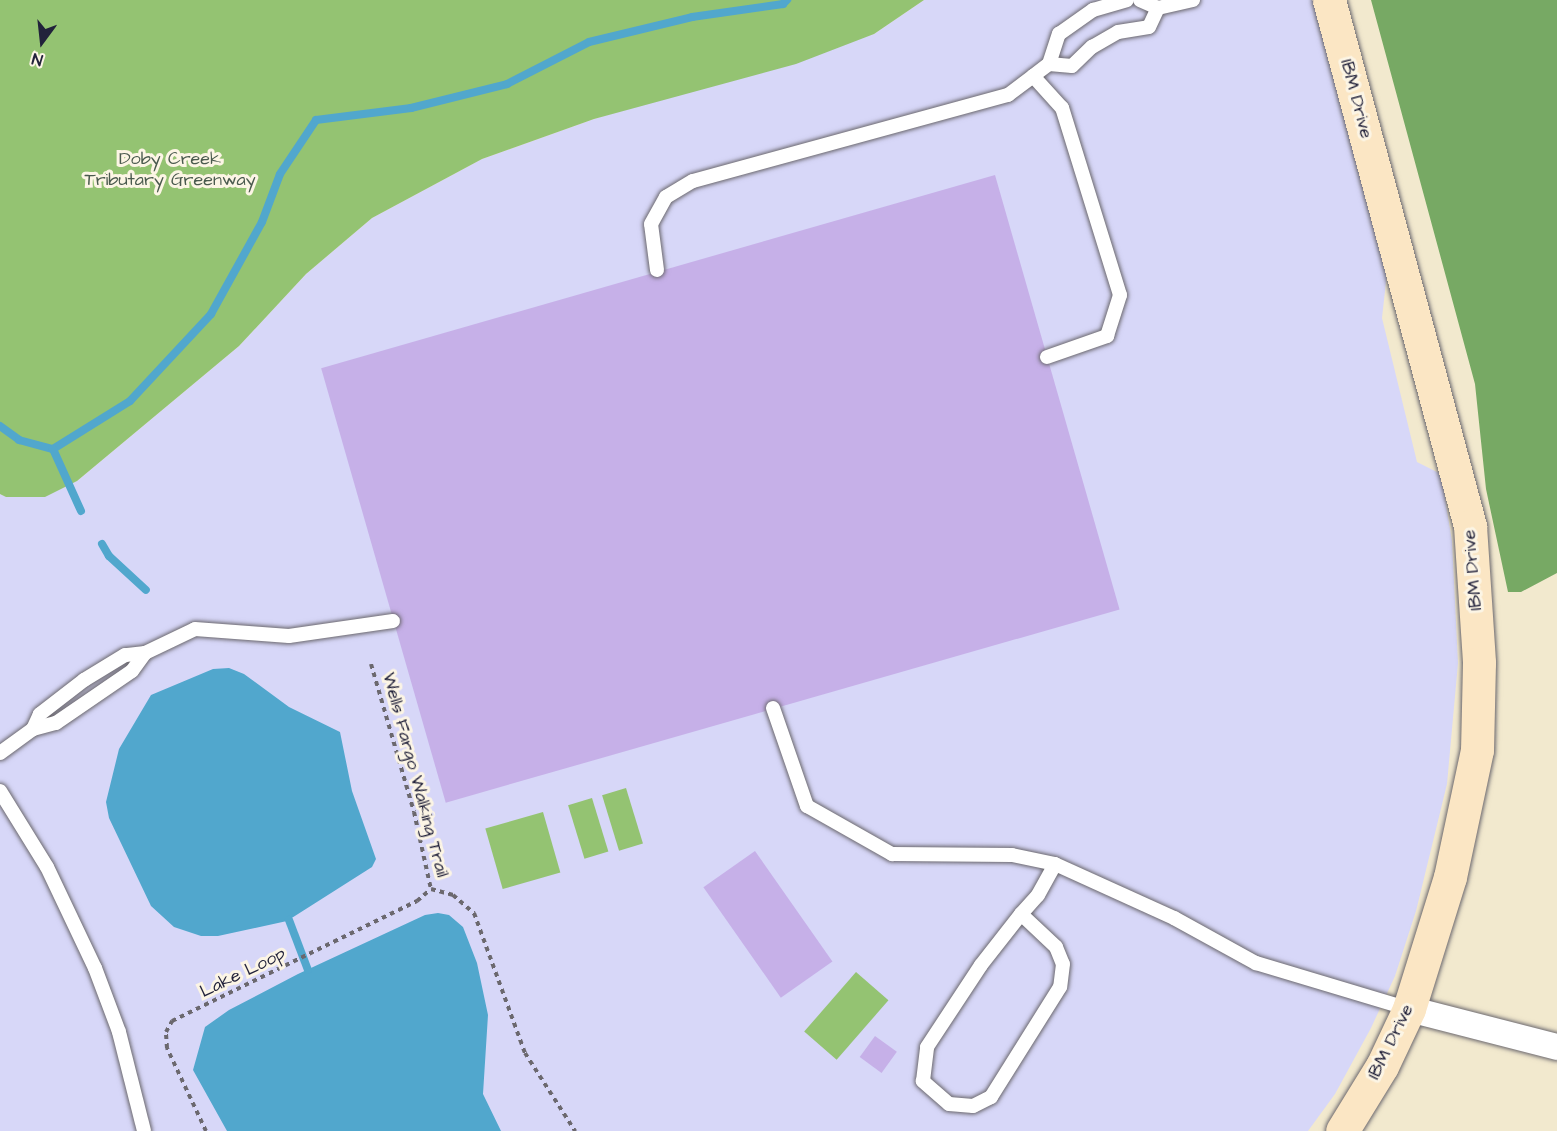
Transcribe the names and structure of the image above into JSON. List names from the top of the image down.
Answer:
{
  "streets": {
    "street": ["IBM Drive"],
    "path": ["Wells Fargo Walking Trail", "Lake Loop"]
  },
  "crossings": [
    ["Wells Fargo Walking Trail", "Lake Loop"]
  ],
  "parks": ["Doby Creek Tributary Greenway"],
  "north": "bottom"
}
